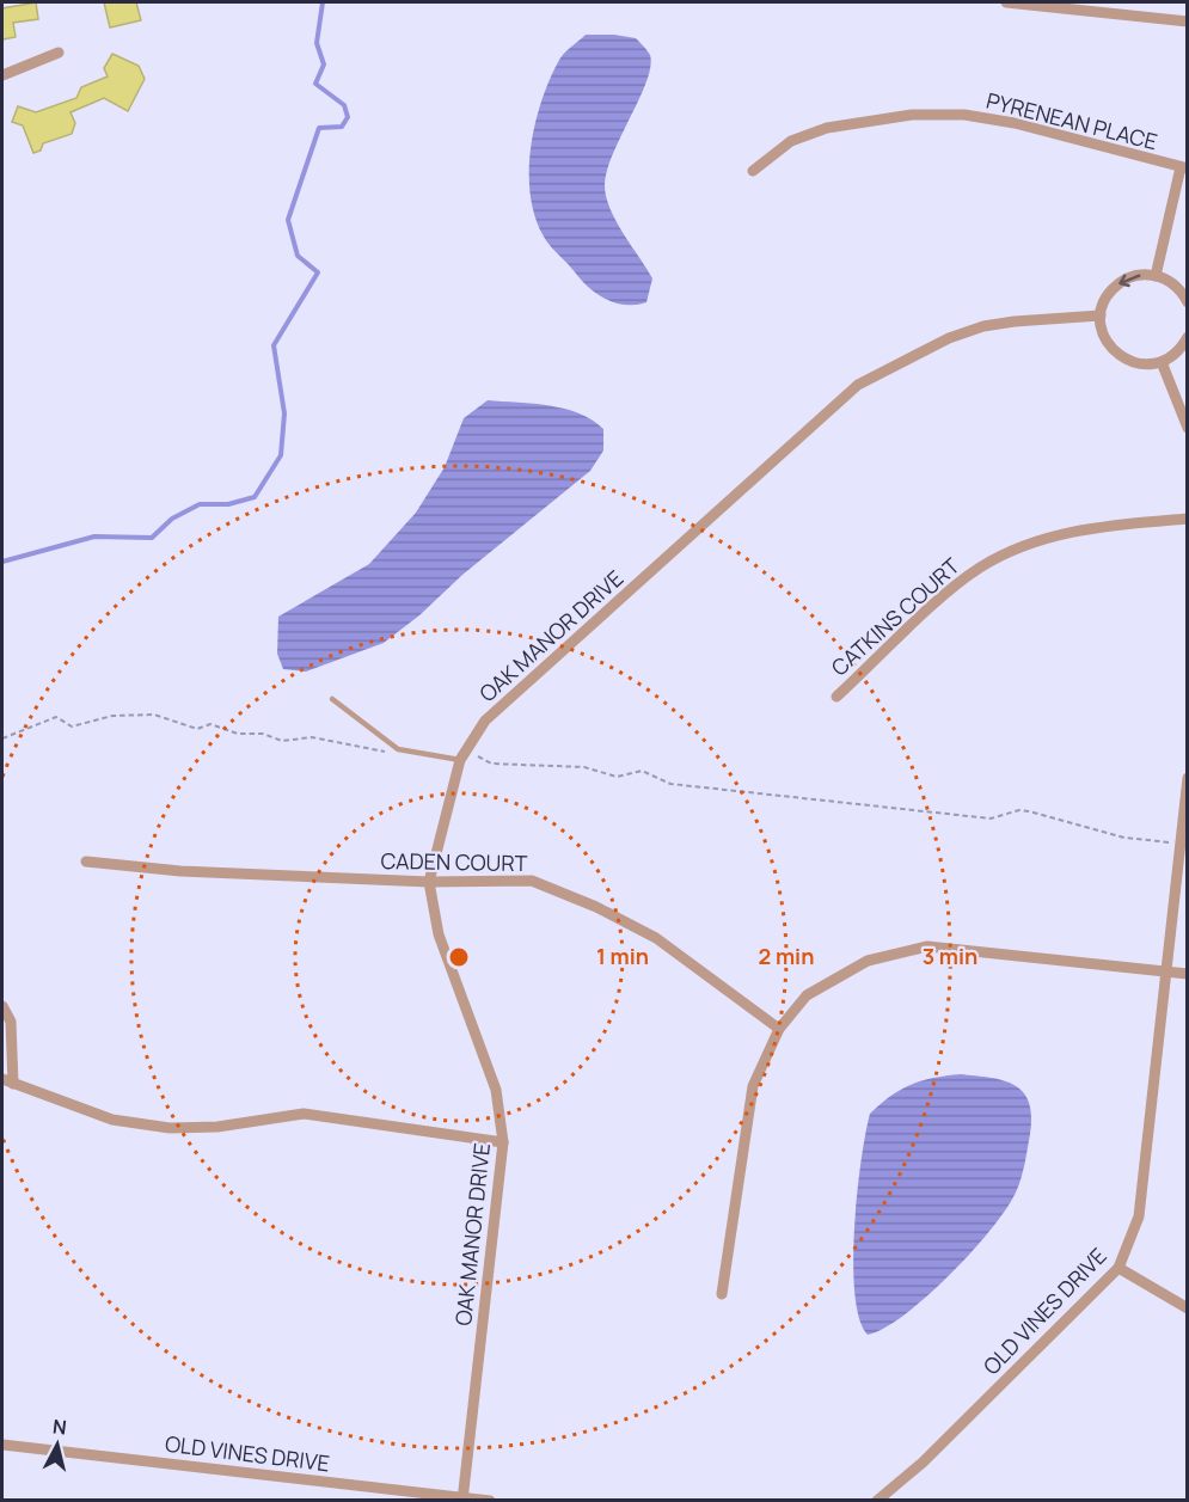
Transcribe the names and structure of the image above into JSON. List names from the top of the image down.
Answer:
{
  "streets": {
    "street": [
      "PYRENEAN PLACE",
      "CATKINS COURT",
      "OAK MANOR DRIVE",
      "CADEN COURT",
      "OLD VINES DRIVE"
    ]
  },
  "crossings": [
    ["OAK MANOR DRIVE", "CADEN COURT"],
    ["OAK MANOR DRIVE", "OLD VINES DRIVE"]
  ],
  "north": "top",
  "rings": ["1 min", "2 min", "3 min"]
}
